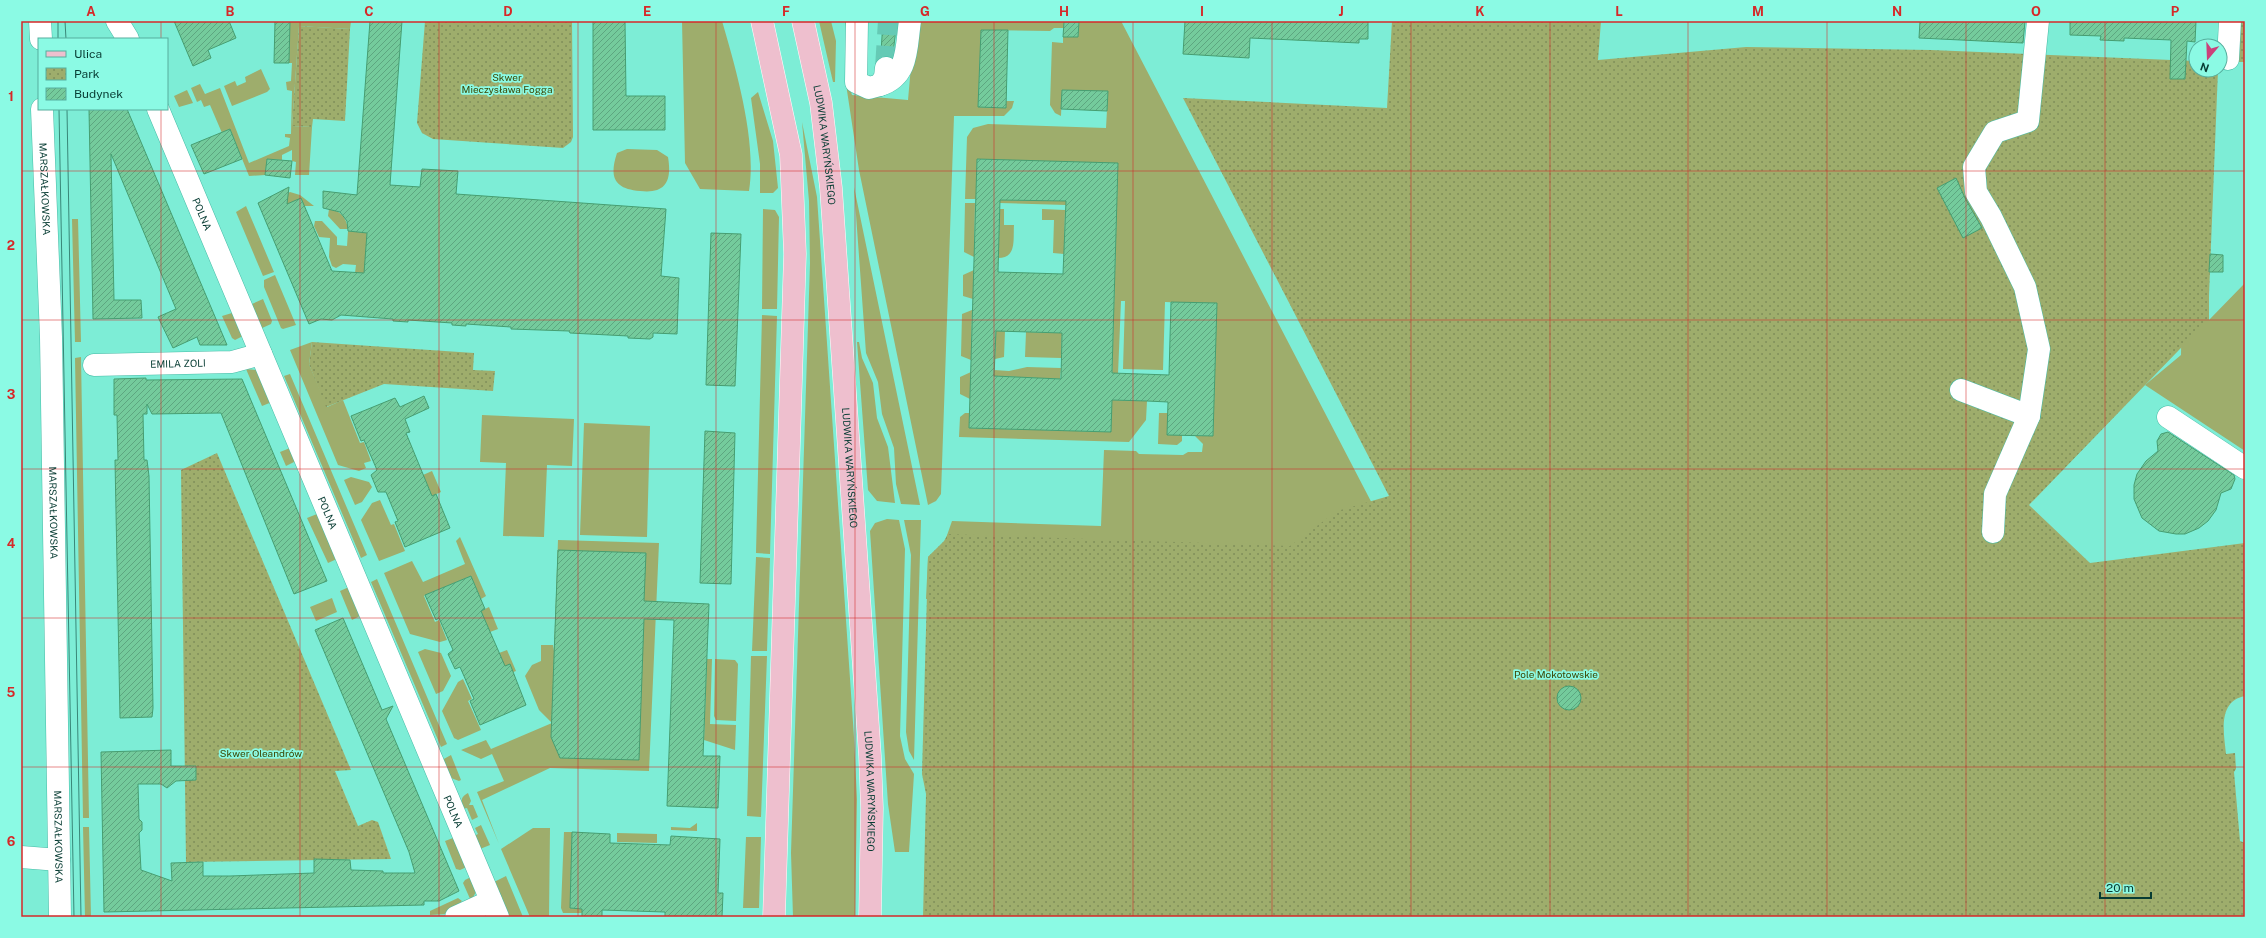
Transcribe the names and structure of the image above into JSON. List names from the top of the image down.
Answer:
{
  "streets": {
    "main road": ["LUDWIKA WARYŃSKIEGO"],
    "street": ["MARSZAŁKOWSKA", "POLNA", "EMILA ZOLI"]
  },
  "crossings": [
    ["POLNA", "EMILA ZOLI"]
  ],
  "parks": ["Skwer Mieczysława Fogga", "Pole Mokotowskie", "Skwer Oleandrów"],
  "legend": ["Ulica", "Park", "Budynek"],
  "scale_bar": "20 m",
  "north": "bottom",
  "grid": {
    "columns": [
      "A",
      "B",
      "C",
      "D",
      "E",
      "F",
      "G",
      "H",
      "I",
      "J",
      "K",
      "L",
      "M",
      "N",
      "O",
      "P"
    ],
    "rows": [
      "1",
      "2",
      "3",
      "4",
      "5",
      "6"
    ]
  }
}
